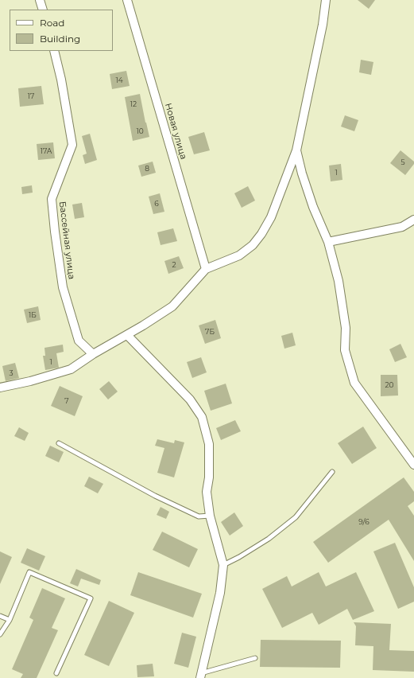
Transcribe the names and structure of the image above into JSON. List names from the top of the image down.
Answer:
{
  "streets": {
    "street": ["Новая улица", "Бассейная улица"]
  },
  "house_numbers": [
    "14",
    "17",
    "12",
    "10",
    "17А",
    "5",
    "8",
    "1",
    "6",
    "2",
    "1Б",
    "7Б",
    "1",
    "3",
    "20",
    "7",
    "9/6"
  ],
  "legend": ["Road", "Building"]
}
